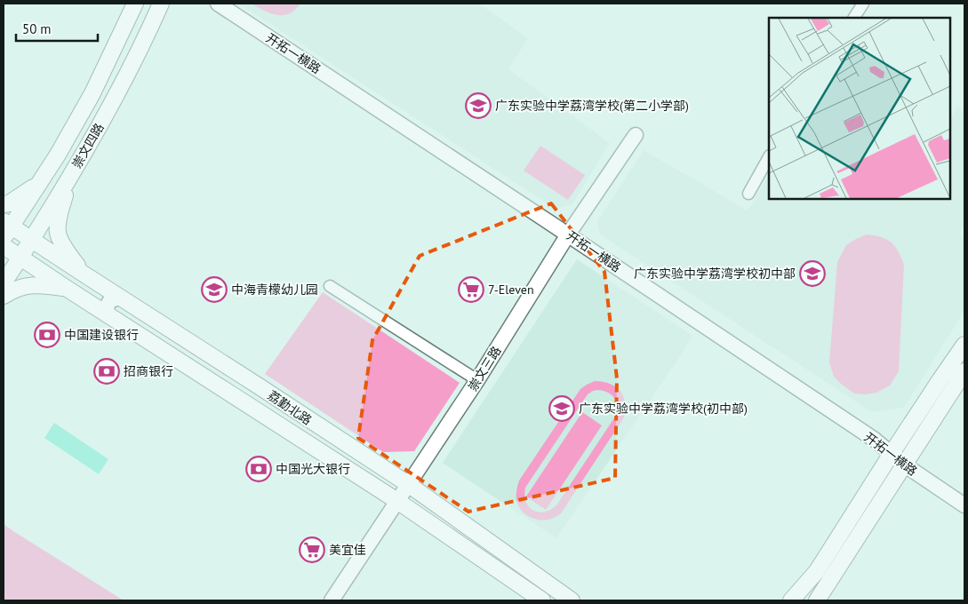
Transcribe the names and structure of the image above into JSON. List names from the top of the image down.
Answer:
{
  "streets": {
    "main road": ["崇文四路", "荔勤北路"],
    "street": ["开拓一横路", "崇文三路"]
  },
  "crossings": [
    ["开拓一横路", "崇文三路"],
    ["崇文四路", "荔勤北路"],
    ["崇文三路", "荔勤北路"]
  ],
  "places": {
    "school or university": [
      "广东实验中学荔湾学校(第二小学部)",
      "广东实验中学荔湾学校初中部",
      "中海青檬幼儿园",
      "广东实验中学荔湾学校(初中部)"
    ],
    "supermarket": ["7-Eleven", "美宜佳"],
    "bank": ["中国建设银行", "招商银行", "中国光大银行"]
  },
  "scale_bar": "50 m"
}
